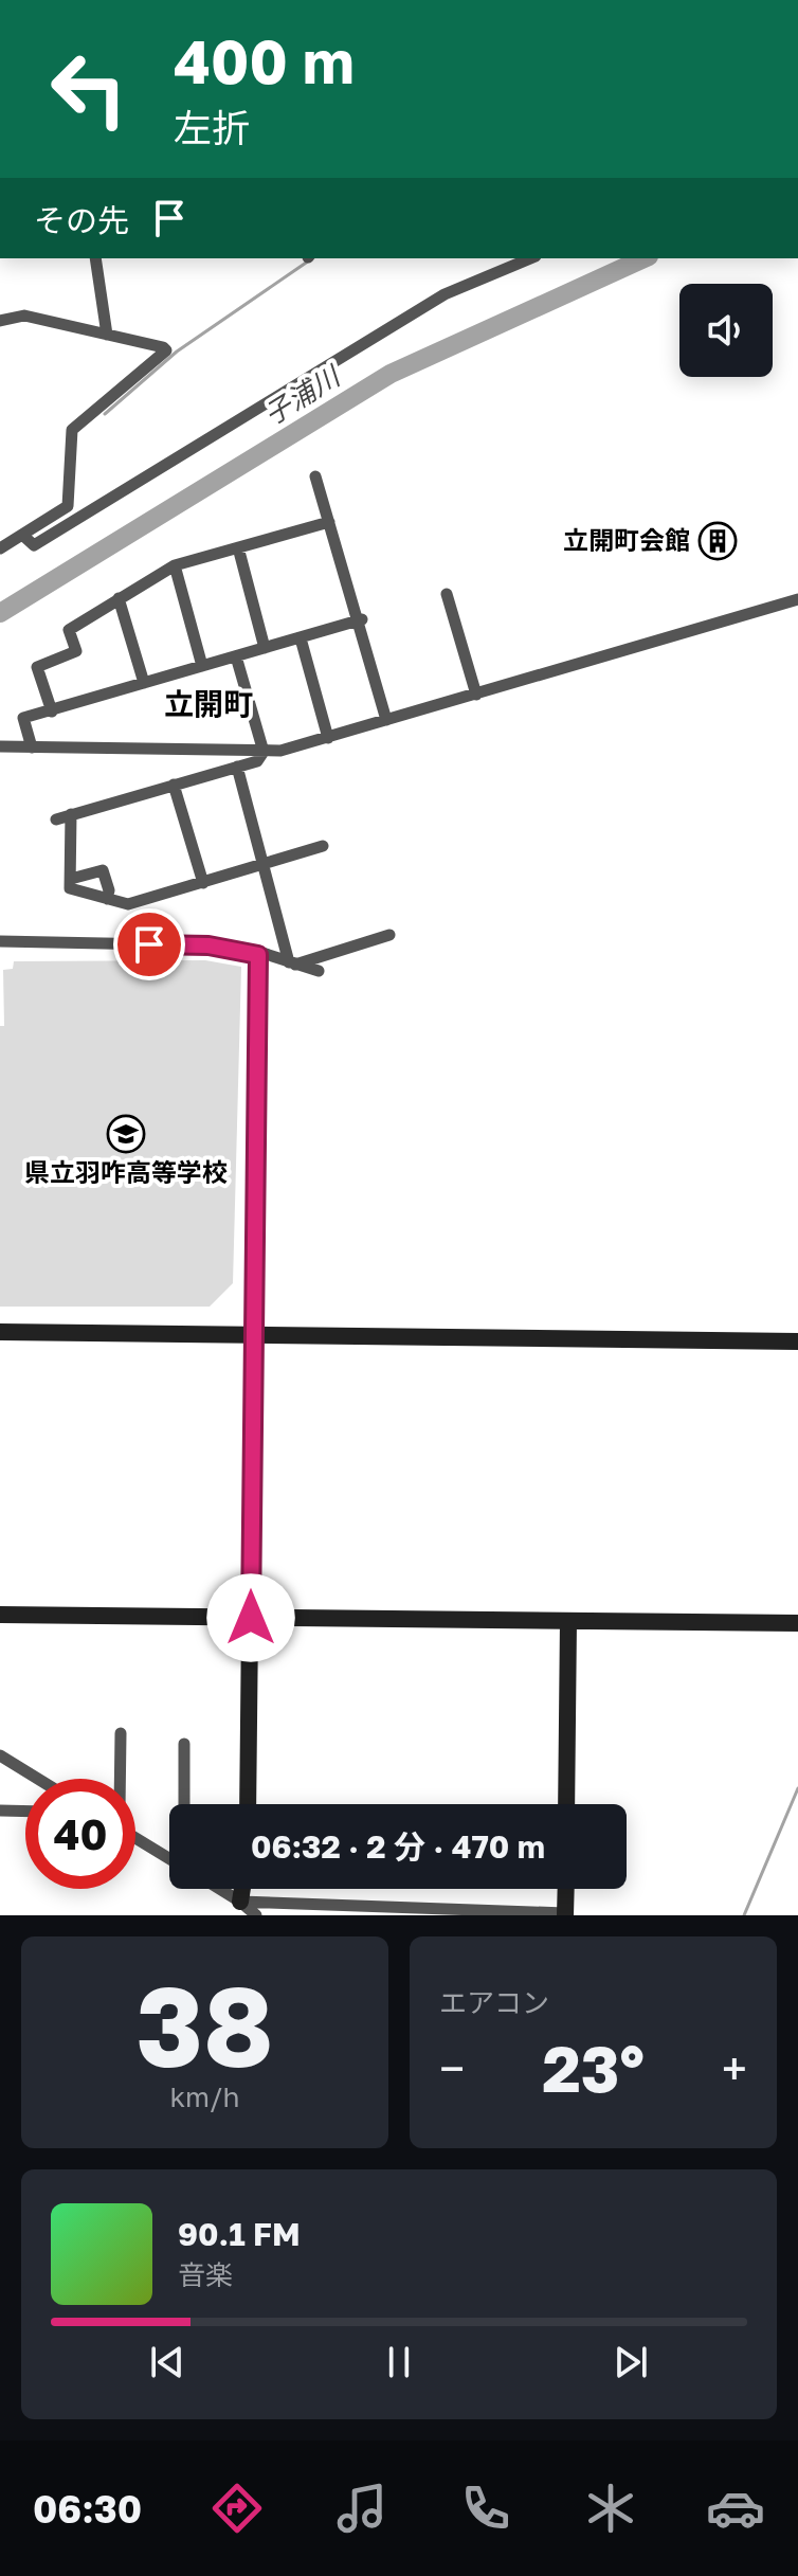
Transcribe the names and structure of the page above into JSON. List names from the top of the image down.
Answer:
{
  "districts": ["立開町"],
  "water": ["子浦川"],
  "places": {
    "building": ["立開町会館"],
    "school or university": ["県立羽咋高等学校"]
  },
  "page": {
    "turn": ["400 m", "左折"],
    "then": "その先",
    "limit": "40",
    "trip": "06:32 · 2 分 · 470 m",
    "tile": [
      ["38", "km/h"],
      "エアコン"
    ],
    "heat": ["−", "23°", "+"],
    "song": ["90.1 FM", "音楽"],
    "tabs": "06:30"
  }
}
